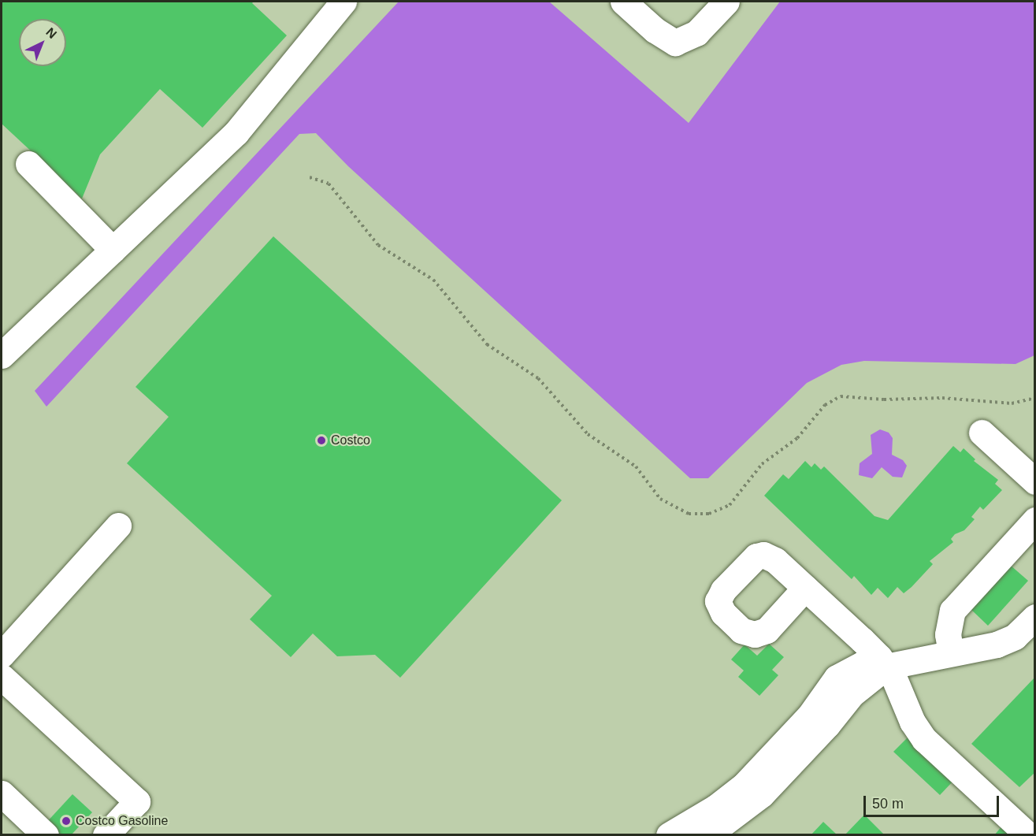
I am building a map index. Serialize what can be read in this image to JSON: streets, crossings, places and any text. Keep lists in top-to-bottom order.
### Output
{
  "places": ["Costco", "Costco Gasoline"],
  "scale_bar": "50 m",
  "north": "top right"
}
